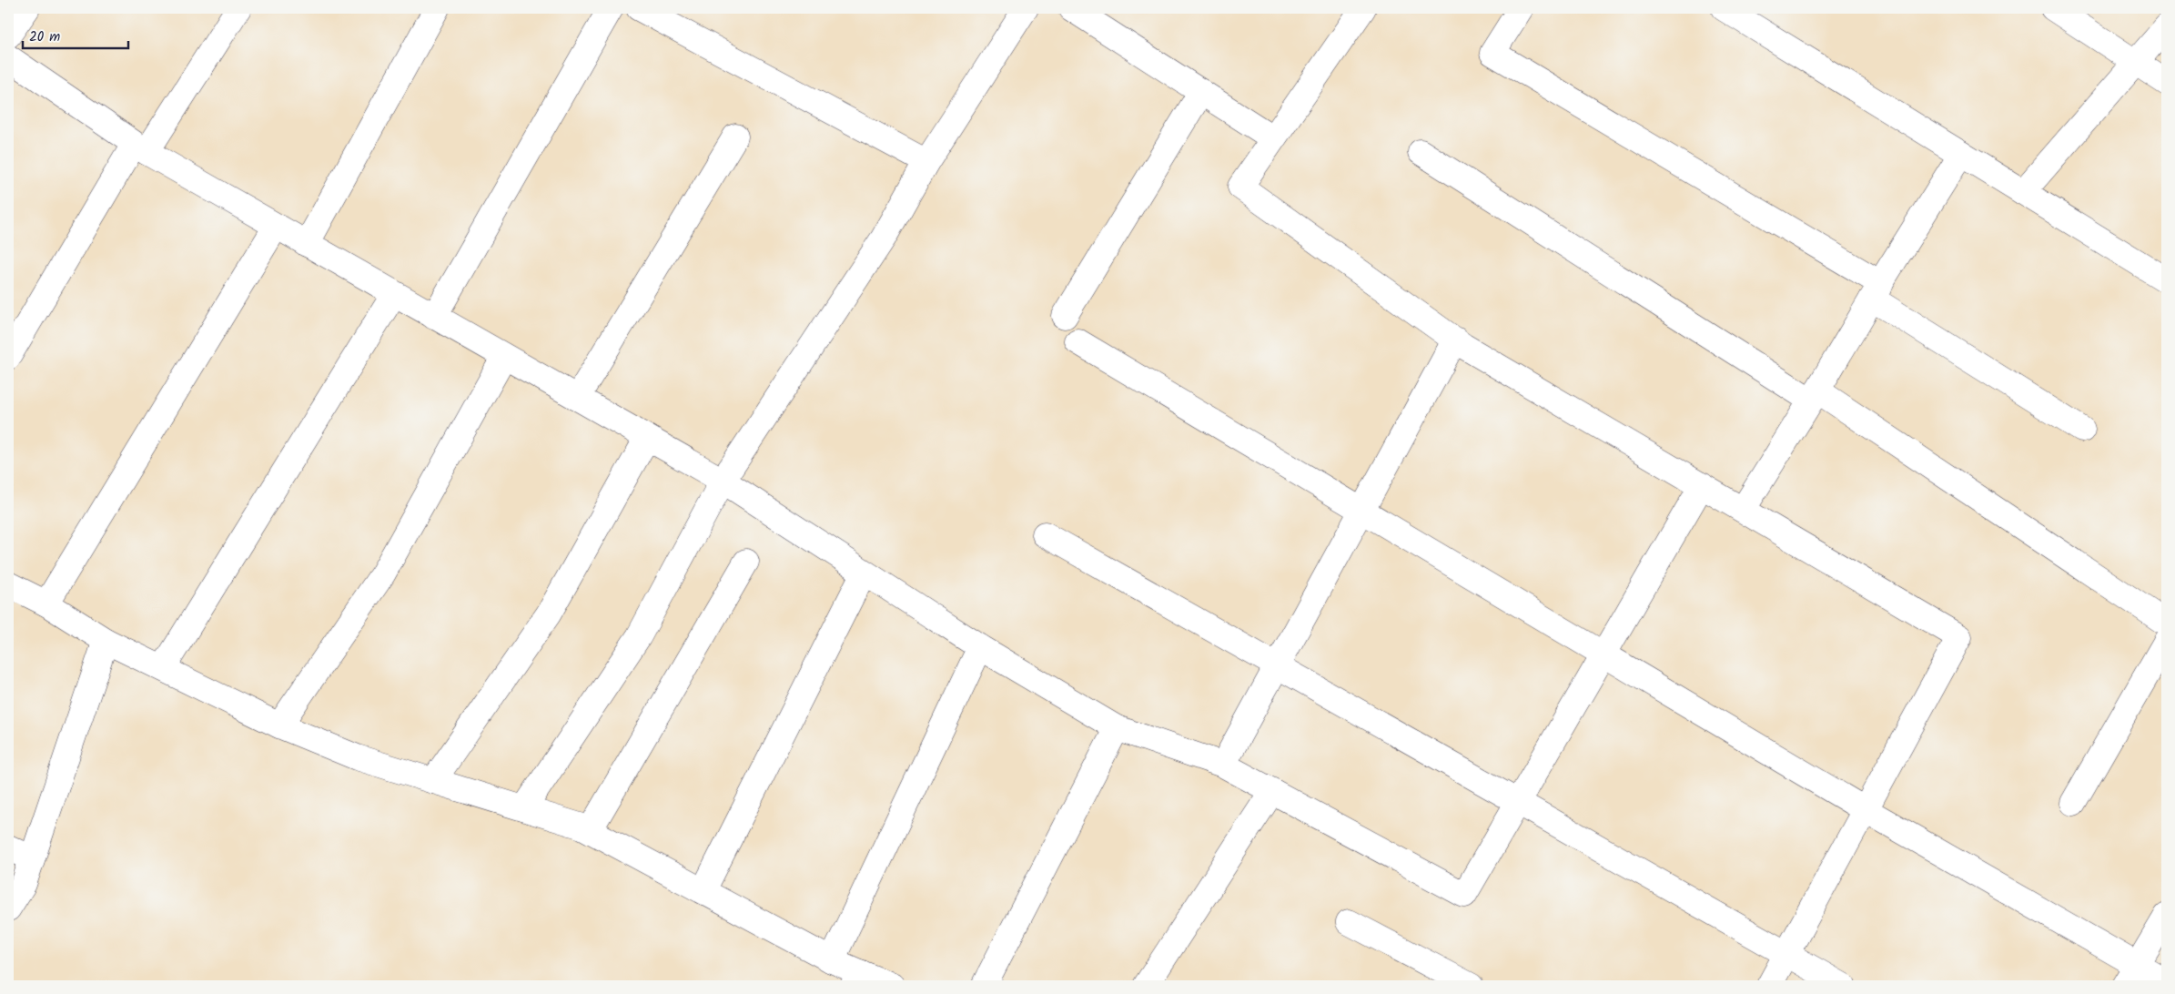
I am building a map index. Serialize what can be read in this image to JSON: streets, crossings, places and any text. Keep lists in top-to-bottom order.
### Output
{
  "scale_bar": "20 m"
}
